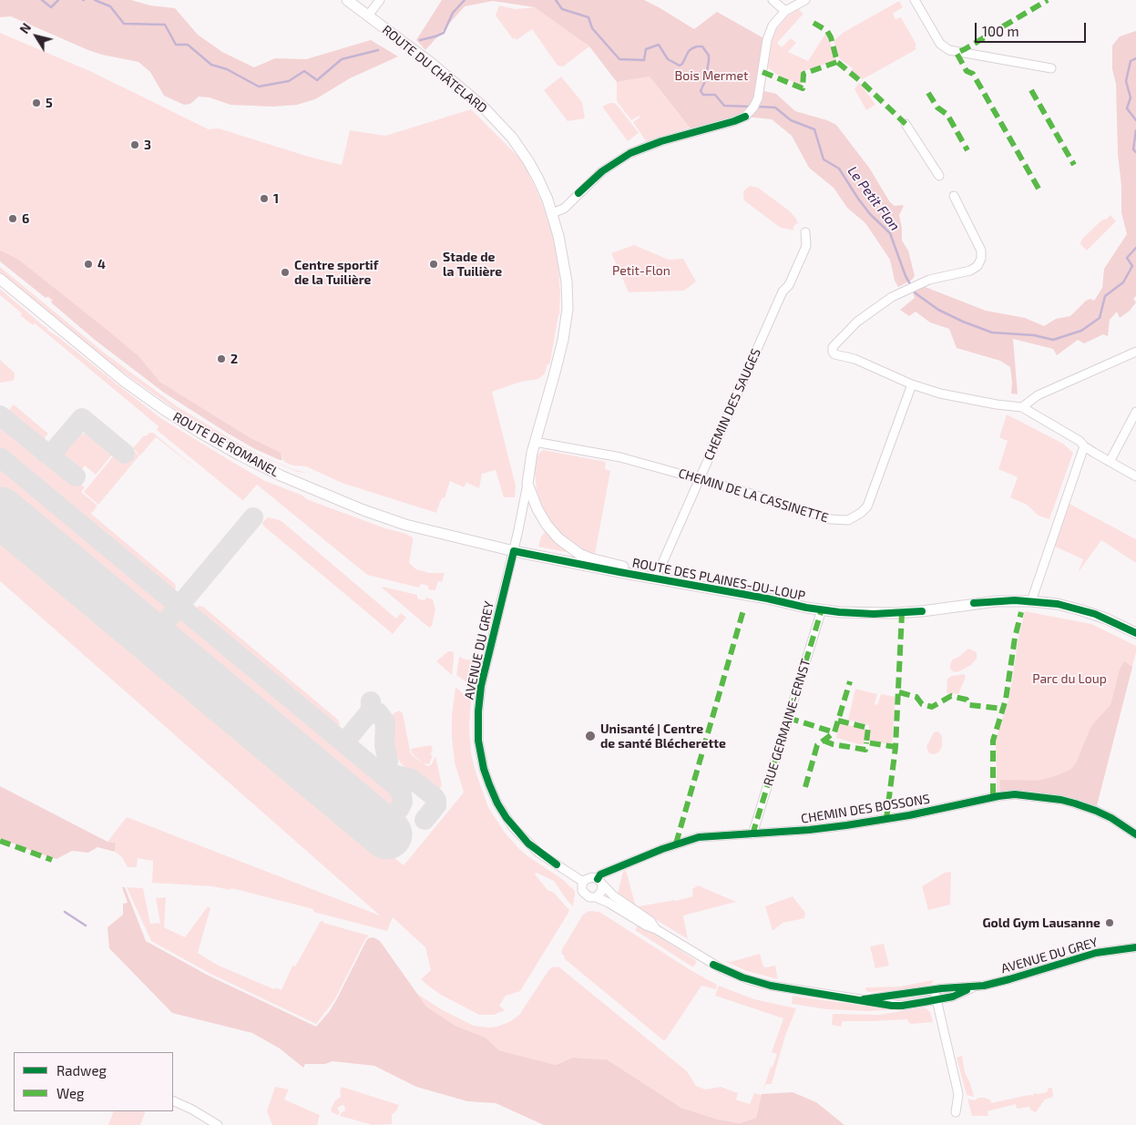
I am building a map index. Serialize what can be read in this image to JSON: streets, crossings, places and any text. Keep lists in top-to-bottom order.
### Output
{
  "streets": {
    "main road": ["ROUTE DU CHÂTELARD", "ROUTE DE ROMANEL", "ROUTE DES PLAINES-DU-LOUP"],
    "street": [
      "CHEMIN DES SAUGES",
      "CHEMIN DE LA CASSINETTE",
      "AVENUE DU GREY",
      "RUE GERMAINE-ERNST",
      "CHEMIN DES BOSSONS"
    ]
  },
  "crossings": [
    ["ROUTE DU CHÂTELARD", "CHEMIN DE LA CASSINETTE"],
    ["ROUTE DU CHÂTELARD", "ROUTE DES PLAINES-DU-LOUP"],
    ["ROUTE DU CHÂTELARD", "AVENUE DU GREY"],
    ["CHEMIN DES SAUGES", "CHEMIN DE LA CASSINETTE"],
    ["CHEMIN DES SAUGES", "ROUTE DES PLAINES-DU-LOUP"],
    ["ROUTE DE ROMANEL", "ROUTE DES PLAINES-DU-LOUP"],
    ["ROUTE DE ROMANEL", "AVENUE DU GREY"],
    ["ROUTE DES PLAINES-DU-LOUP", "AVENUE DU GREY"],
    ["ROUTE DES PLAINES-DU-LOUP", "RUE GERMAINE-ERNST"],
    ["AVENUE DU GREY", "CHEMIN DES BOSSONS"],
    ["RUE GERMAINE-ERNST", "CHEMIN DES BOSSONS"]
  ],
  "water": ["Le Petit Flon"],
  "parks": ["Bois Mermet", "Petit-Flon", "Parc du Loup"],
  "places": [
    "5",
    "3",
    "1",
    "6",
    "4",
    "Stade de la Tuilière",
    "Centre sportif de la Tuilière",
    "2",
    "Unisanté | Centre de santé Blécherette",
    "Gold Gym Lausanne"
  ],
  "legend": ["Radweg", "Weg"],
  "scale_bar": "100 m",
  "north": "top left"
}
